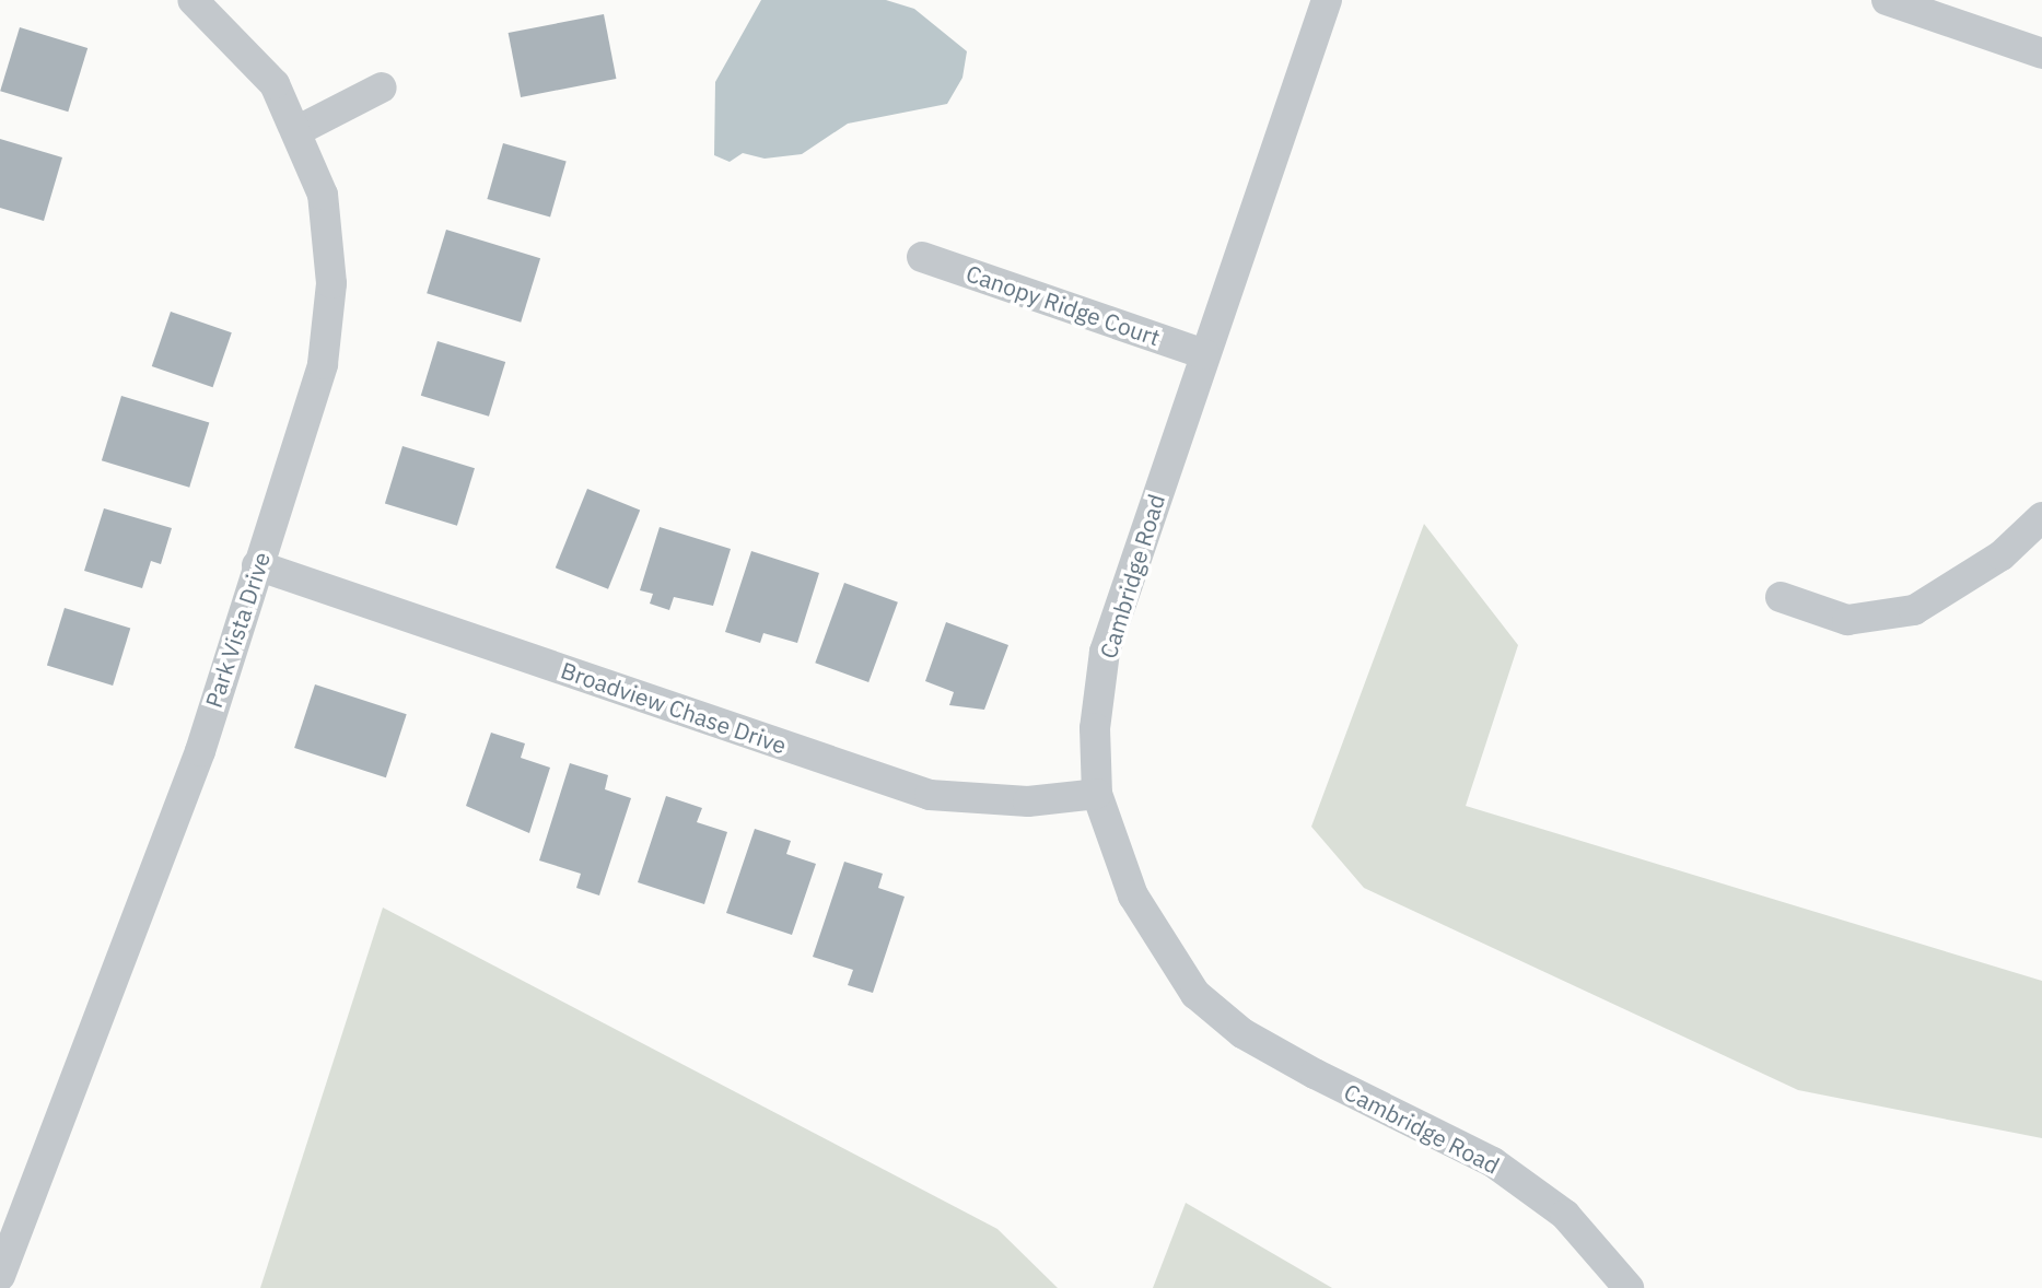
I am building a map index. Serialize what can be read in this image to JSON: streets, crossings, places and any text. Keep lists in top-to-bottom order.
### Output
{
  "streets": {
    "street": [
      "Canopy Ridge Court",
      "Cambridge Road",
      "Park Vista Drive",
      "Broadview Chase Drive"
    ]
  },
  "crossings": [
    ["Canopy Ridge Court", "Cambridge Road"],
    ["Cambridge Road", "Broadview Chase Drive"],
    ["Park Vista Drive", "Broadview Chase Drive"]
  ]
}
